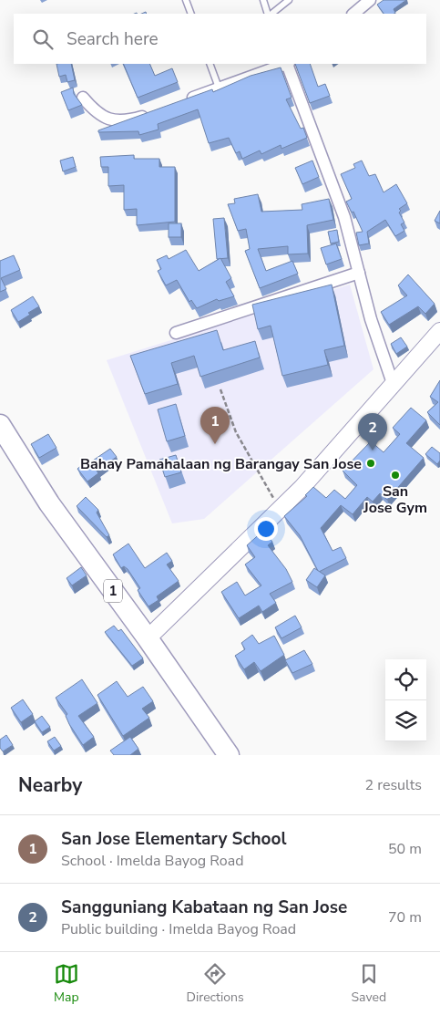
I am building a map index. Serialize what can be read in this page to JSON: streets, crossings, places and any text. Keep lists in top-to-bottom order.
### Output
{
  "streets": {
    "highway": ["1"]
  },
  "places": ["Bahay Pamahalaan ng Barangay San Jose", "San Jose Gym"],
  "page": {
    "search": "Search here",
    "pins": ["1", "2"],
    "heading": ["Nearby", "2 results"],
    "list": [
      {
        "mark": "1",
        "name": "San Jose Elementary School",
        "note": "School · Imelda Bayog Road",
        "value": "50 m"
      },
      {
        "mark": "2",
        "name": "Sangguniang Kabataan ng San Jose",
        "note": "Public building · Imelda Bayog Road",
        "value": "70 m"
      }
    ],
    "nav": ["Map", "Directions", "Saved"]
  }
}
